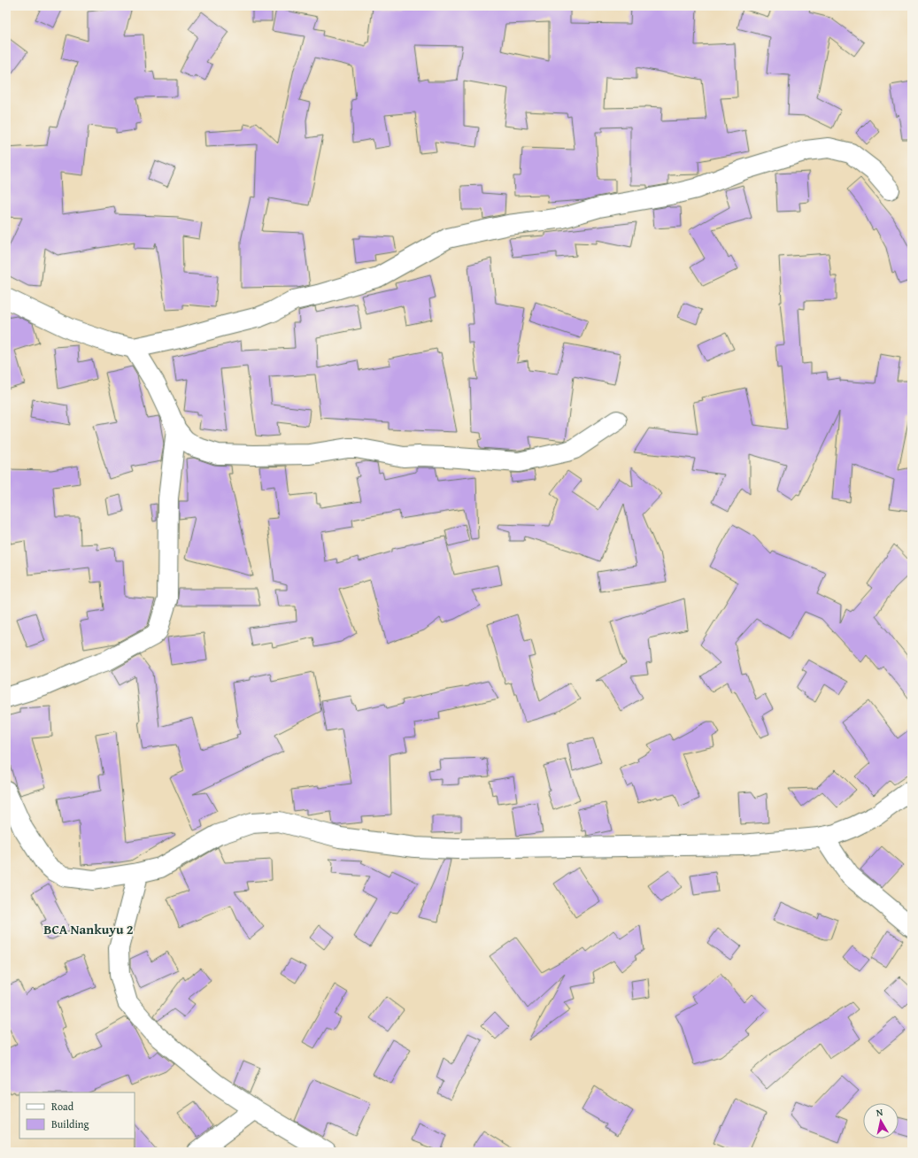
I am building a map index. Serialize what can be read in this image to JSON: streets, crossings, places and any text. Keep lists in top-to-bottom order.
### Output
{
  "districts": ["BCA Nankuyu 2"],
  "legend": ["Road", "Building"],
  "north": "top"
}
